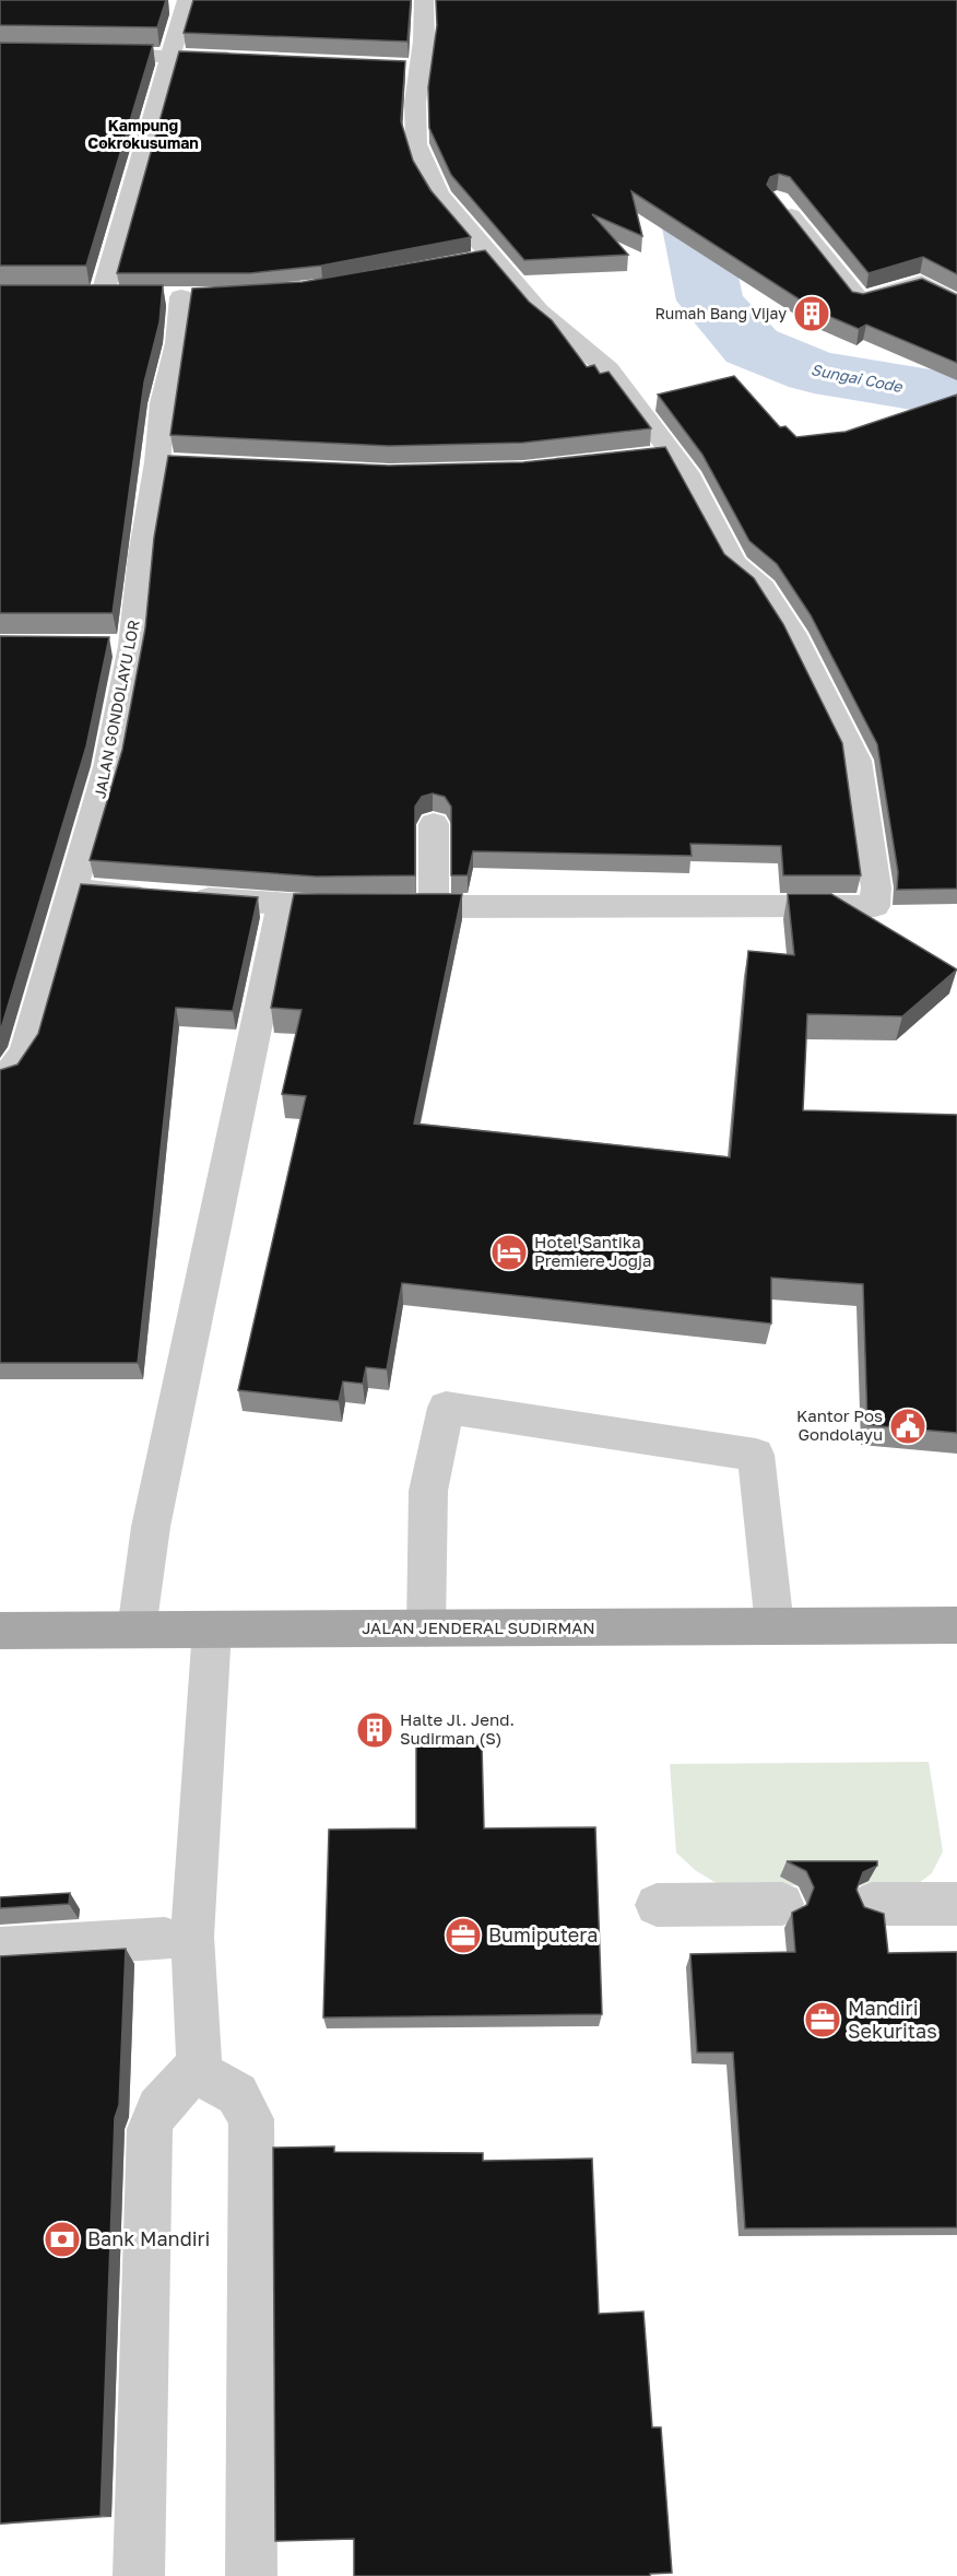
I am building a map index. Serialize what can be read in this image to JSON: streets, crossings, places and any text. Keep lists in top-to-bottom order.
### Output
{
  "streets": {
    "main road": ["JALAN JENDERAL SUDIRMAN"],
    "street": ["JALAN GONDOLAYU LOR"]
  },
  "districts": ["Kampung Cokrokusuman"],
  "water": ["Sungai Code"],
  "places": {
    "building": ["Rumah Bang Vijay", "Halte Jl. Jend. Sudirman (S)"],
    "hotel": ["Hotel Santika Premiere Jogja"],
    "public building": ["Kantor Pos Gondolayu"],
    "office": ["Bumiputera", "Mandiri Sekuritas"],
    "bank": ["Bank Mandiri"]
  }
}
